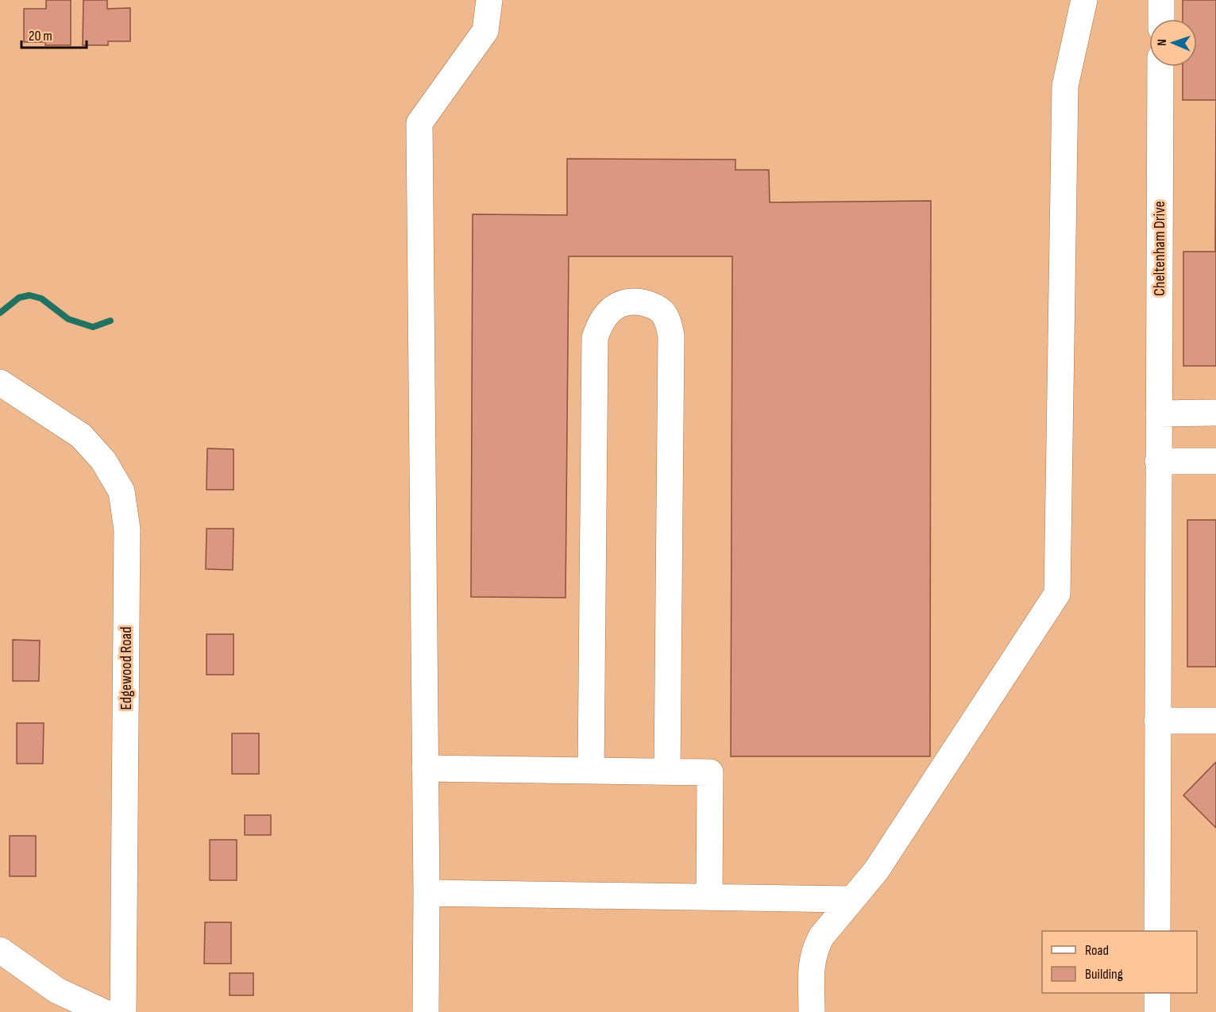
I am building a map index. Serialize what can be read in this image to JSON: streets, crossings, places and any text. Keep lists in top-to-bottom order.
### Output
{
  "streets": {
    "street": ["Cheltenham Drive", "Edgewood Road"]
  },
  "legend": ["Road", "Building"],
  "scale_bar": "20 m",
  "north": "left"
}
